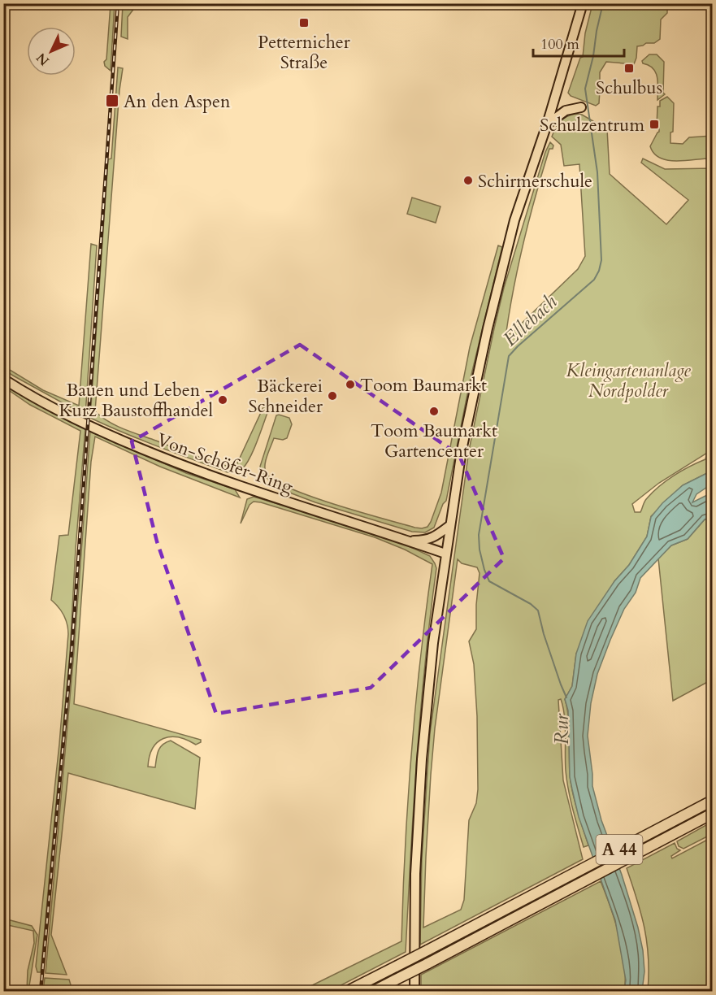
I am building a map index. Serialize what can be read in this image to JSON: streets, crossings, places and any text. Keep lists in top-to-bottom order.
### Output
{
  "streets": {
    "highway": ["A 44"],
    "main road": ["Von-Schöfer-Ring"]
  },
  "water": ["Ellebach", "Rur"],
  "parks": ["Kleingartenanlage Nordpolder"],
  "places": {
    "transit": [
      "Petternicher Straße",
      "Schulbus",
      "An den Aspen",
      "Schulzentrum"
    ],
    "other": [
      "Schirmerschule",
      "Toom Baumarkt",
      "Bäckerei Schneider",
      "Bauen und Leben - Kurz Baustoffhandel",
      "Toom Baumarkt Gartencenter"
    ]
  },
  "scale_bar": "100 m",
  "north": "bottom left"
}
